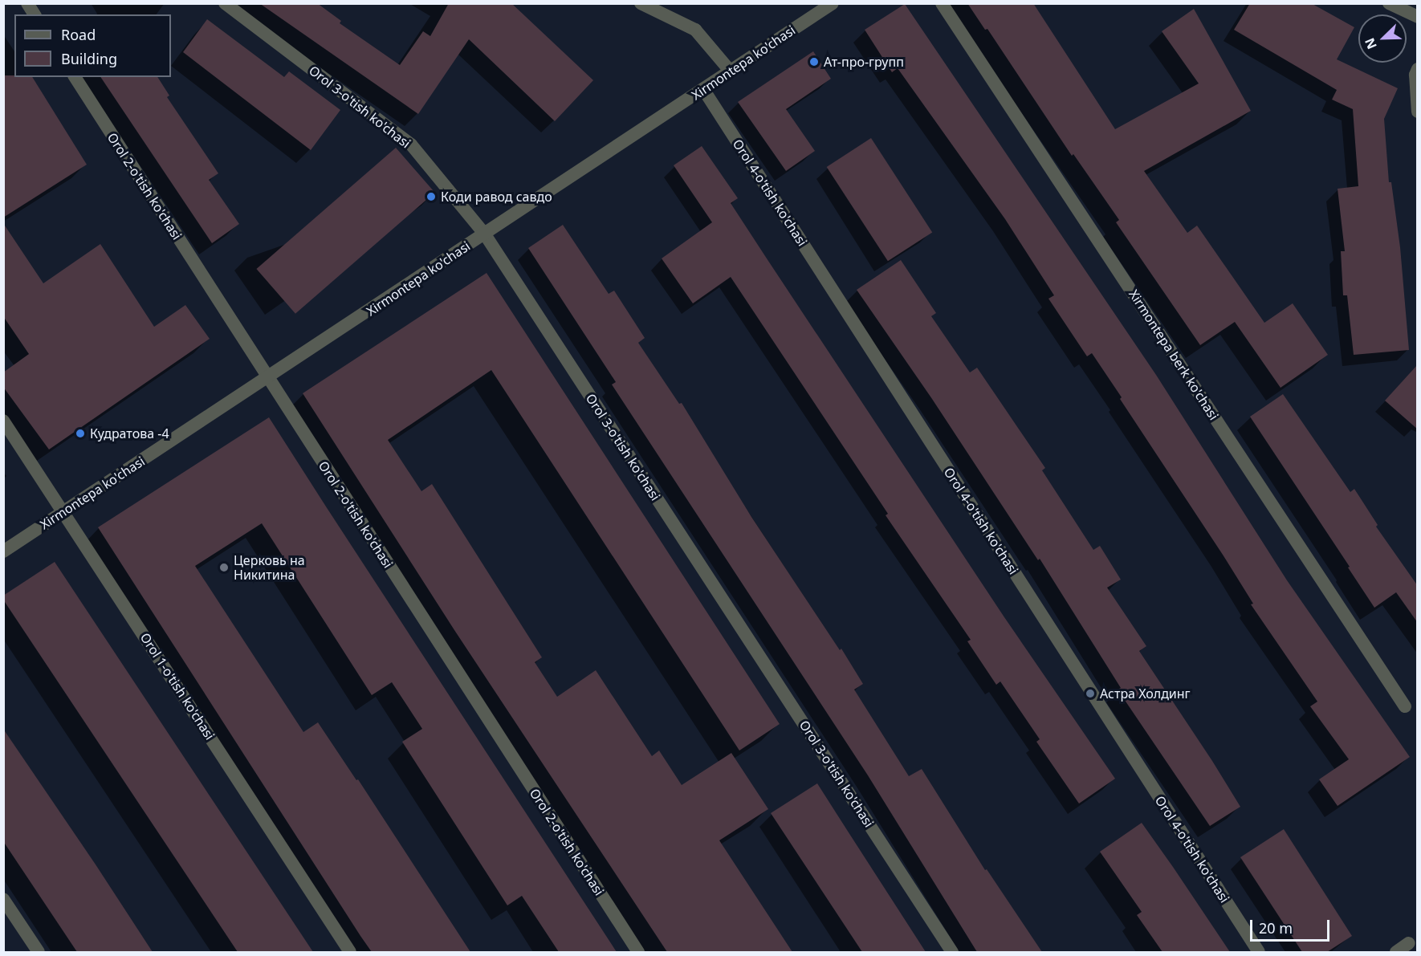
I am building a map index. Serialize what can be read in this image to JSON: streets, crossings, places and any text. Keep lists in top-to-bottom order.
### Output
{
  "streets": {
    "street": [
      "Xirmontepa ko'chasi",
      "Orol 3-o'tish ko'chasi",
      "Orol 2-o'tish ko'chasi",
      "Orol 4-o'tish ko'chasi",
      "Xirmontepa berk ko'chasi",
      "Orol 1-o'tish ko'chasi"
    ]
  },
  "crossings": [
    ["Xirmontepa ko'chasi", "Orol 3-o'tish ko'chasi"],
    ["Xirmontepa ko'chasi", "Orol 2-o'tish ko'chasi"],
    ["Xirmontepa ko'chasi", "Orol 4-o'tish ko'chasi"],
    ["Xirmontepa ko'chasi", "Orol 1-o'tish ko'chasi"]
  ],
  "places": [
    "Ат-про-групп",
    "Коди равод савдо",
    "Кудратова -4",
    "Церковь на Никитина",
    "Астра Холдинг"
  ],
  "legend": ["Road", "Building"],
  "scale_bar": "20 m",
  "north": "bottom left"
}
